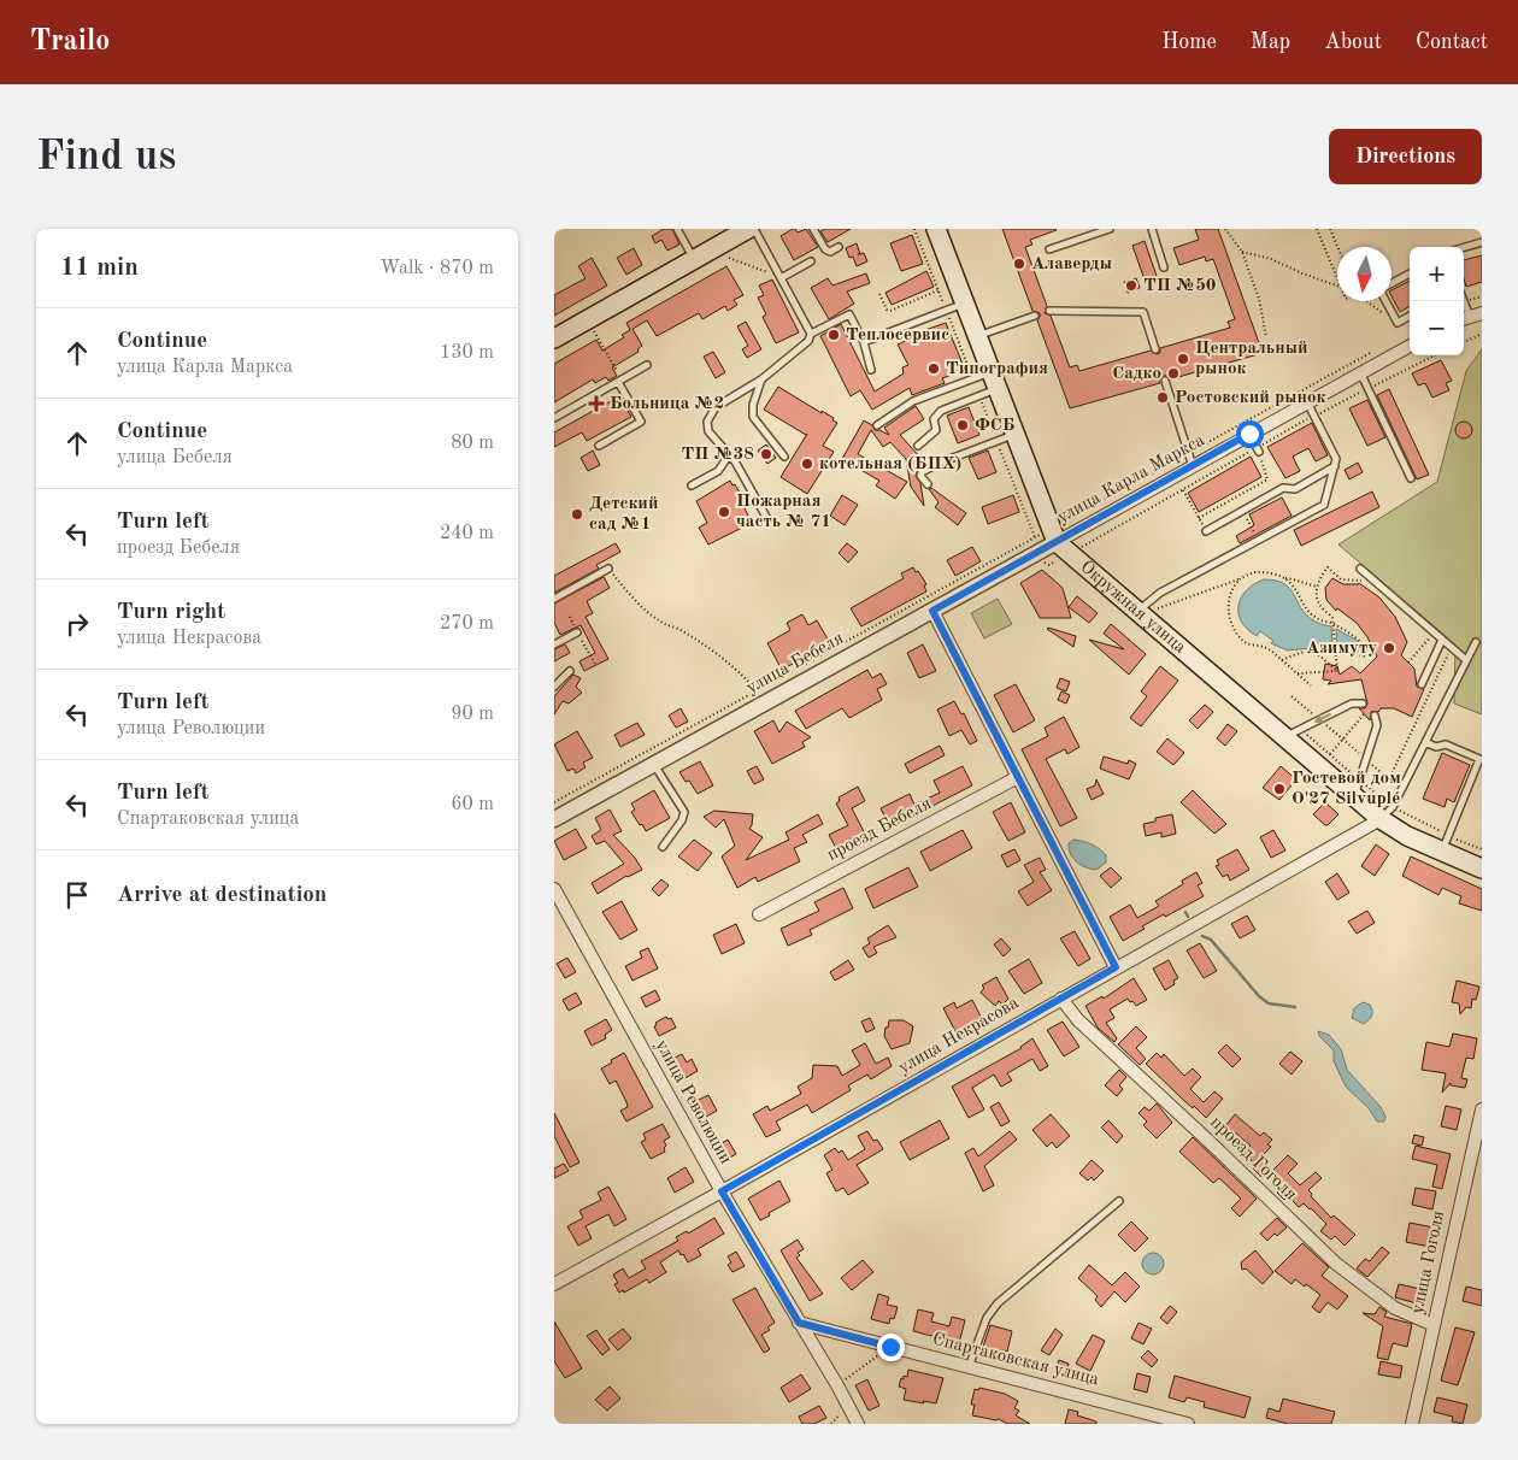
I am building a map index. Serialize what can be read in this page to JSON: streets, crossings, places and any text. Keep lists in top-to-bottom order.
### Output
{
  "streets": {
    "main road": ["Окружная улица"],
    "street": [
      "улица Карла Маркса",
      "улица Бебеля",
      "проезд Бебеля",
      "улица Некрасова",
      "улица Революции",
      "проезд Гоголя",
      "улица Гоголя",
      "Спартаковская улица"
    ]
  },
  "crossings": [
    ["улица Карла Маркса", "Окружная улица"],
    ["улица Карла Маркса", "улица Бебеля"],
    ["Окружная улица", "улица Бебеля"],
    ["Окружная улица", "улица Некрасова"],
    ["улица Некрасова", "улица Революции"],
    ["улица Некрасова", "проезд Гоголя"],
    ["улица Революции", "Спартаковская улица"],
    ["проезд Гоголя", "улица Гоголя"]
  ],
  "places": {
    "other": [
      "Алаверды",
      "ТП №50",
      "Теплосервис",
      "Центральный рынок",
      "Типография",
      "Садко",
      "Ростовский рынок",
      "ФСБ",
      "ТП №38",
      "котельная (БПХ)",
      "Пожарная часть № 71",
      "Детский сад №1",
      "Азимуту",
      "Гостевой дом O'27 Silvuplé"
    ],
    "health": ["Больница №2"]
  },
  "north": "bottom",
  "page": {
    "header": "Trailo",
    "nav": [
      "Home",
      "Map",
      "About",
      "Contact"
    ],
    "buttons": "Directions",
    "title": "Find us",
    "heading": ["11 min", "Walk · 870 m"],
    "map_buttons": ["+", "−"],
    "list": [
      ["Continue", "улица Карла Маркса", "130 m"],
      ["Continue", "улица Бебеля", "80 m"],
      ["Turn left", "проезд Бебеля", "240 m"],
      ["Turn right", "улица Некрасова", "270 m"],
      ["Turn left", "улица Революции", "90 m"],
      ["Turn left", "Спартаковская улица", "60 m"],
      "Arrive at destination"
    ]
  }
}
